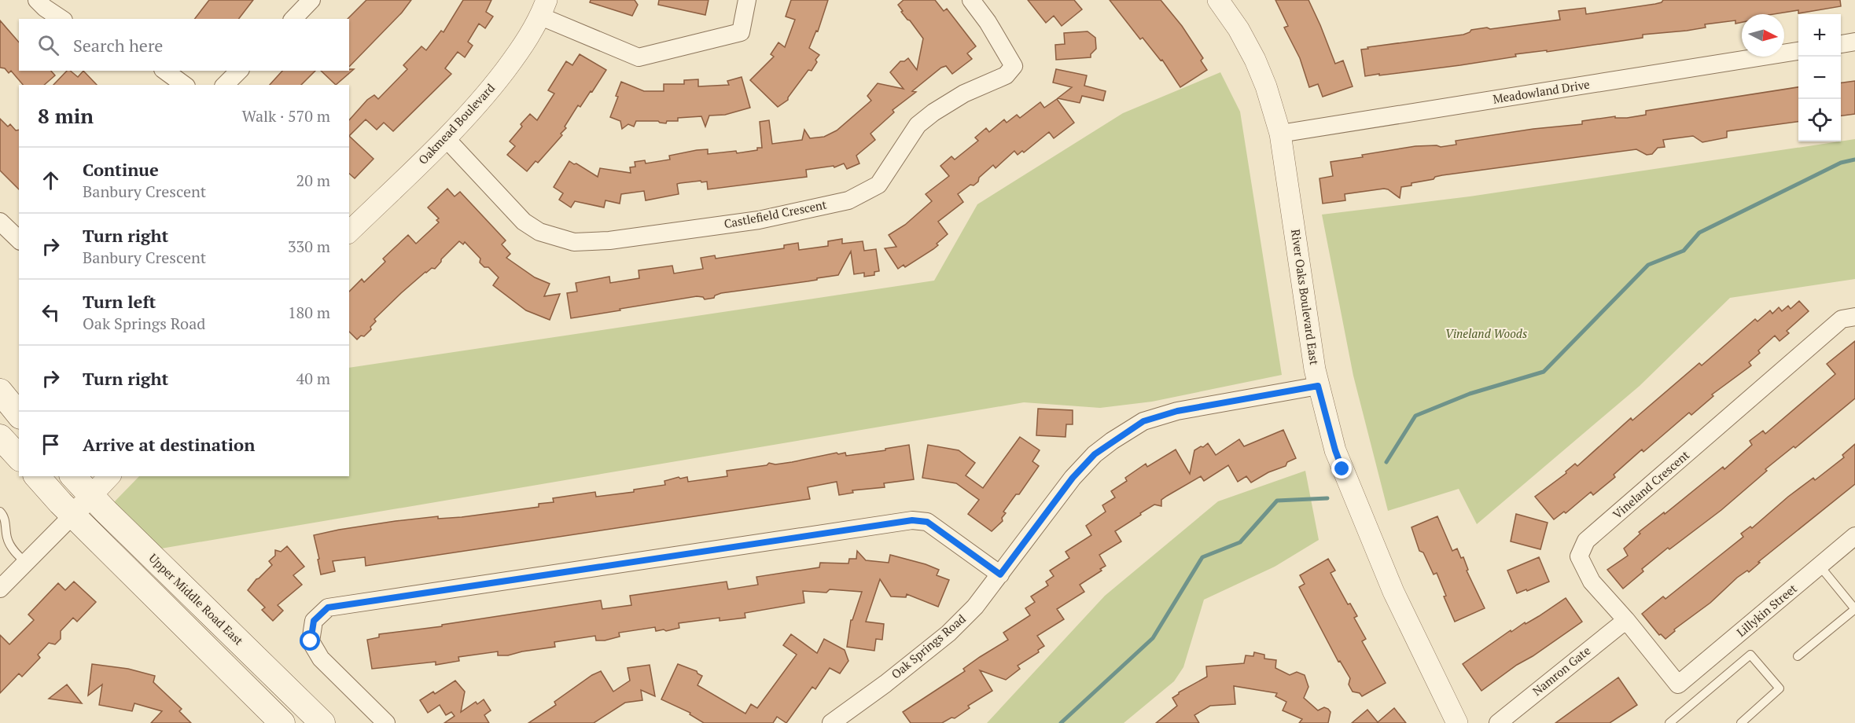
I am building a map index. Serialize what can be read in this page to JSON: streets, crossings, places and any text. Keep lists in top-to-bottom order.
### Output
{
  "streets": {
    "main road": ["Upper Middle Road East"],
    "street": [
      "Meadowland Drive",
      "Oakmead Boulevard",
      "Castlefield Crescent",
      "River Oaks Boulevard East",
      "Vineland Crescent",
      "Lillykin Street",
      "Oak Springs Road",
      "Namron Gate"
    ]
  },
  "crossings": [
    ["Meadowland Drive", "River Oaks Boulevard East"],
    ["Oakmead Boulevard", "Castlefield Crescent"],
    ["River Oaks Boulevard East", "Oak Springs Road"],
    ["Vineland Crescent", "Lillykin Street"],
    ["Vineland Crescent", "Namron Gate"]
  ],
  "parks": ["Vineland Woods"],
  "north": "right",
  "page": {
    "map_buttons": ["+", "−"],
    "search": "Search here",
    "heading": ["8 min", "Walk · 570 m"],
    "list": [
      ["Continue", "Banbury Crescent", "20 m"],
      ["Turn right", "Banbury Crescent", "330 m"],
      ["Turn left", "Oak Springs Road", "180 m"],
      ["Turn right", "40 m"],
      "Arrive at destination"
    ]
  }
}
